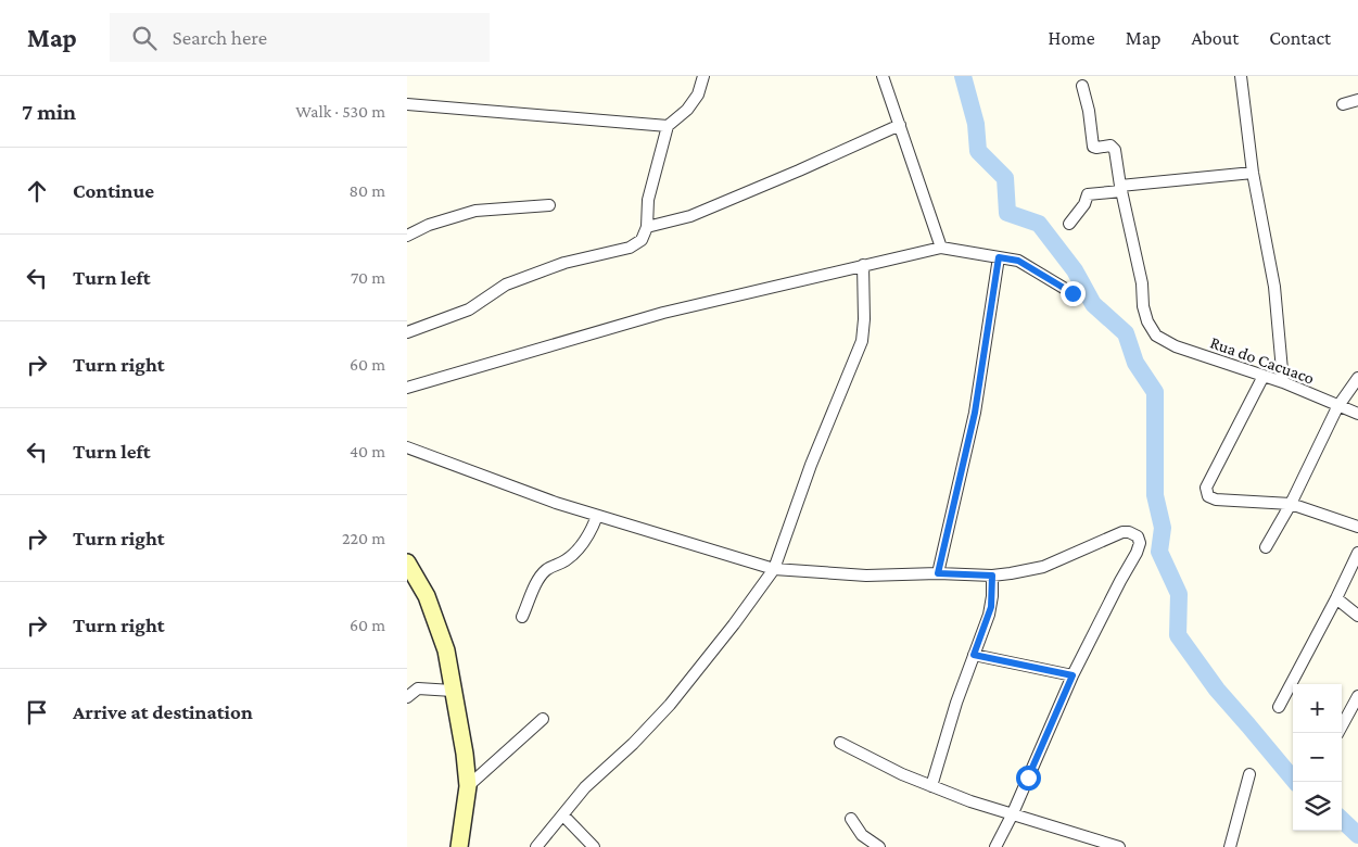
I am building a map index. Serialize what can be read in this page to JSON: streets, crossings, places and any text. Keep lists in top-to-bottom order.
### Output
{
  "streets": {
    "street": ["Rua do Cacuaco"]
  },
  "page": {
    "header": "Map",
    "search": "Search here",
    "nav": [
      "Home",
      "Map",
      "About",
      "Contact"
    ],
    "heading": ["7 min", "Walk · 530 m"],
    "list": [
      ["Continue", "80 m"],
      ["Turn left", "70 m"],
      ["Turn right", "60 m"],
      ["Turn left", "40 m"],
      ["Turn right", "220 m"],
      ["Turn right", "60 m"],
      "Arrive at destination"
    ],
    "map_buttons": ["+", "−"]
  }
}
